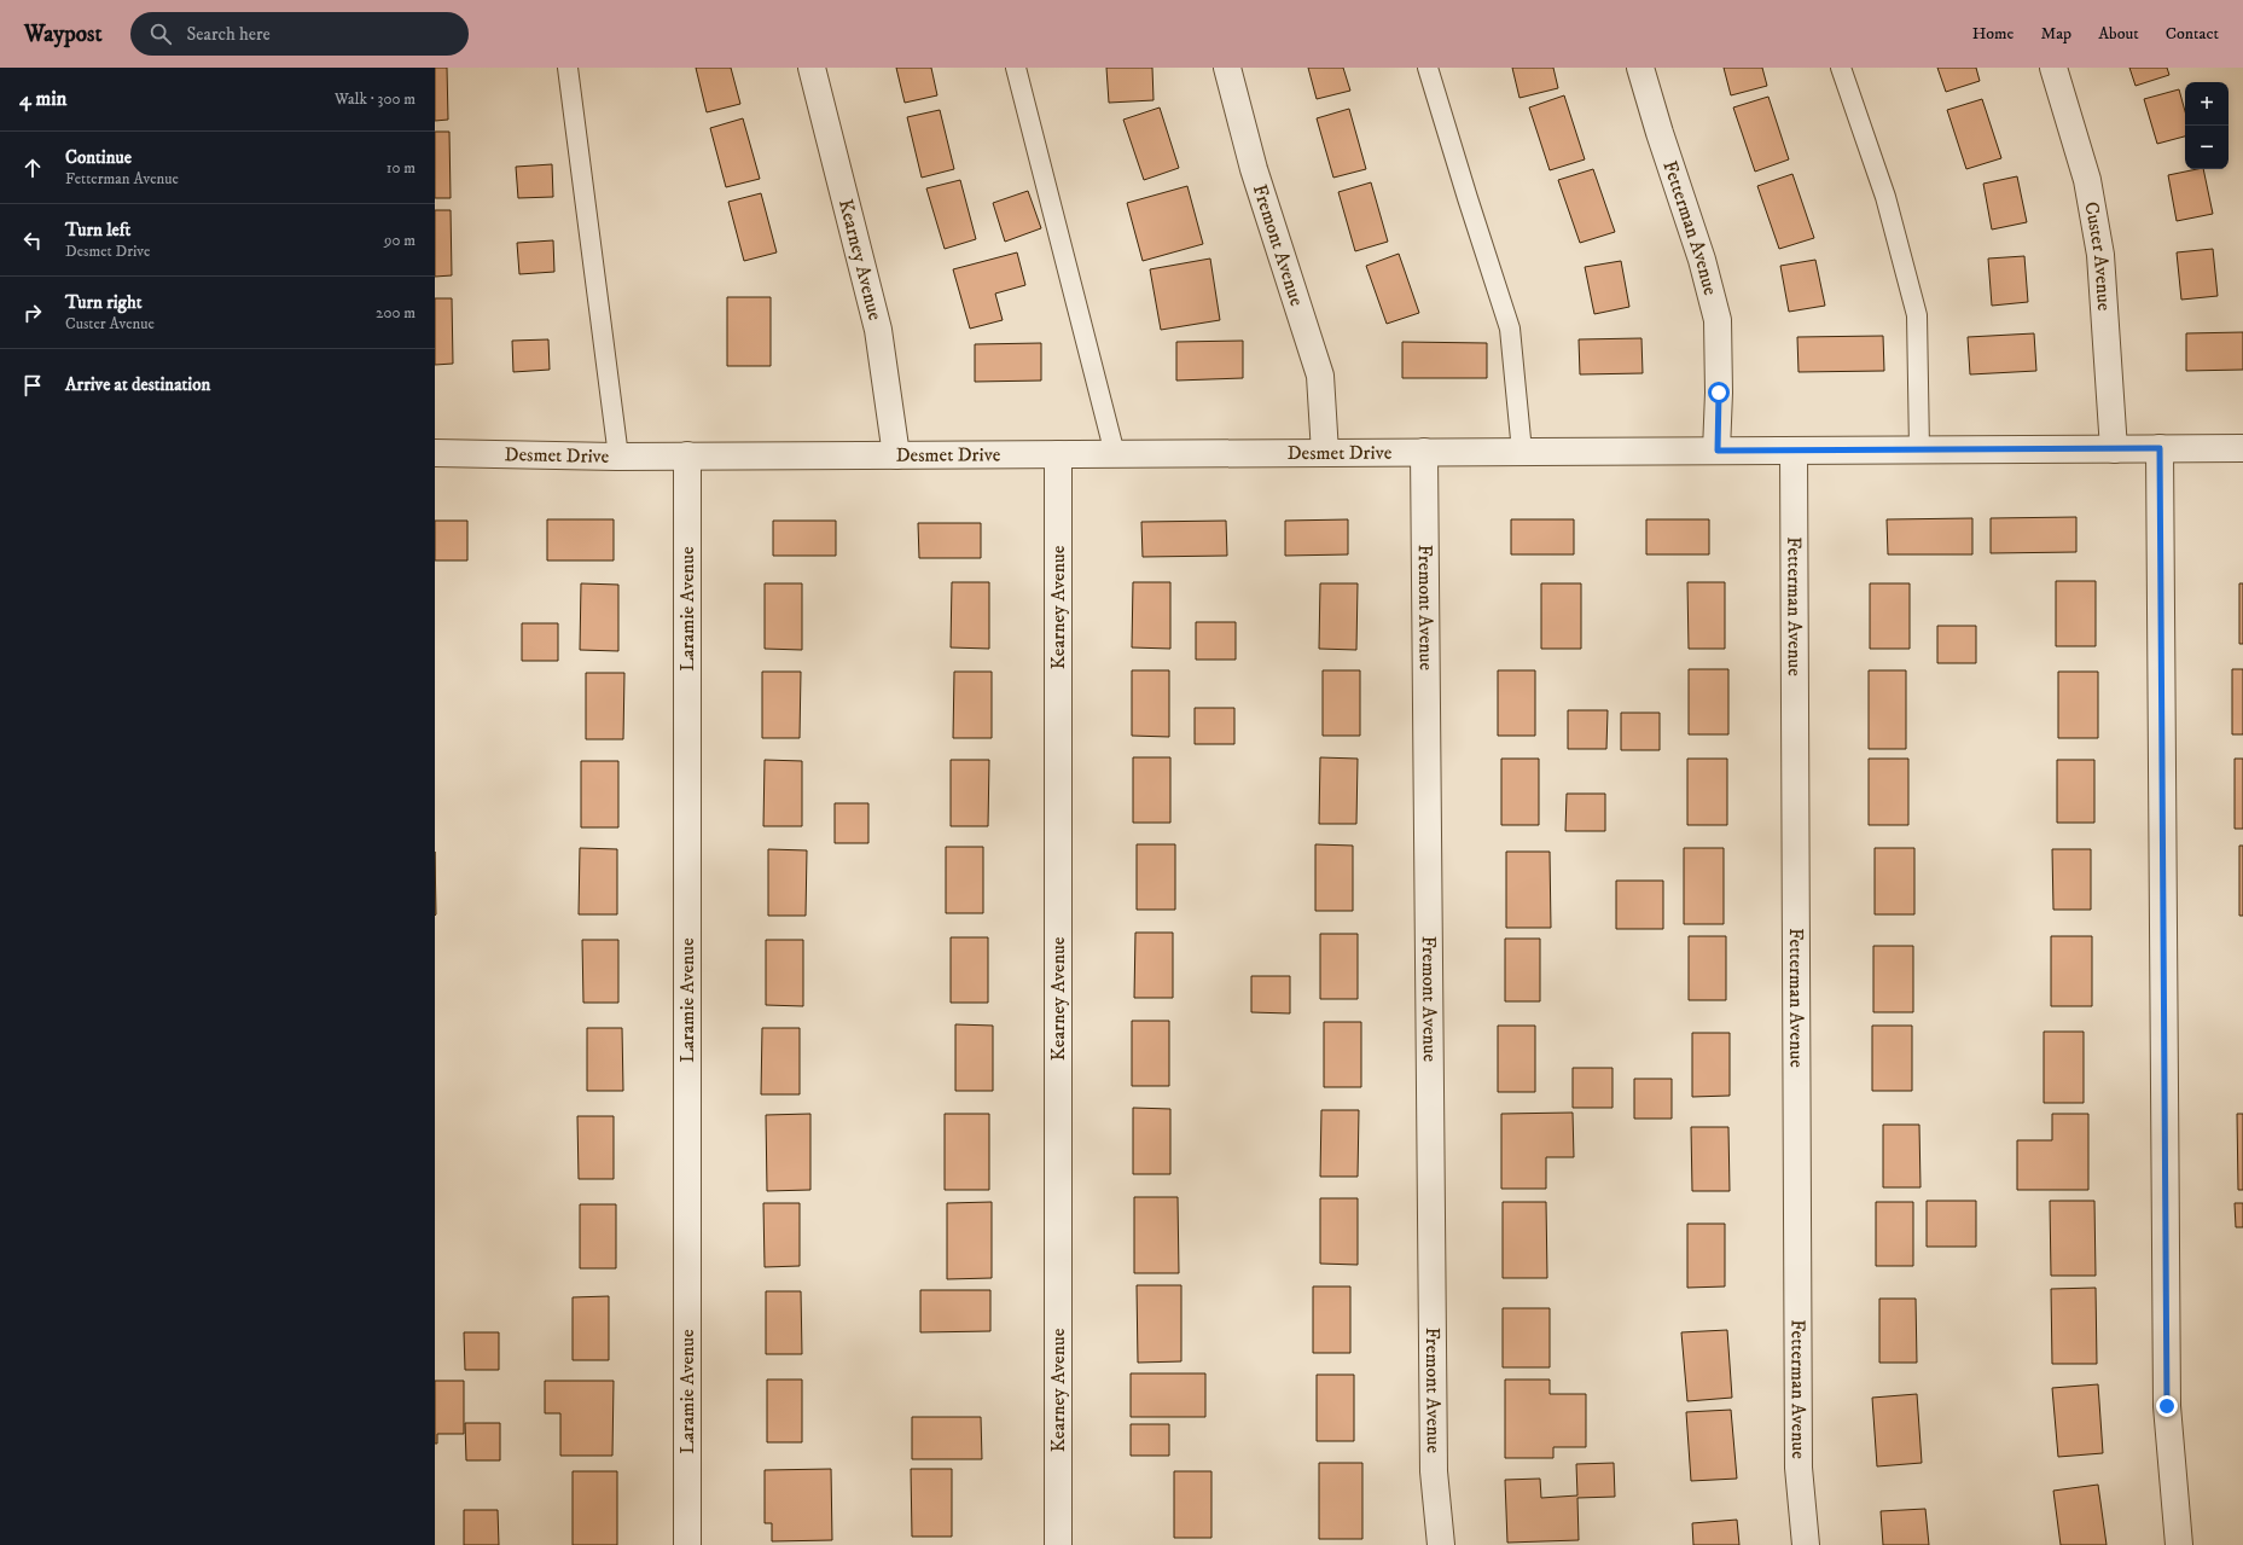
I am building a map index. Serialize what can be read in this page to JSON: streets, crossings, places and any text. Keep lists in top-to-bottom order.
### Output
{
  "streets": {
    "street": [
      "Fetterman Avenue",
      "Fremont Avenue",
      "Custer Avenue",
      "Kearney Avenue",
      "Desmet Drive",
      "Laramie Avenue"
    ]
  },
  "crossings": [
    ["Fetterman Avenue", "Desmet Drive"],
    ["Fremont Avenue", "Desmet Drive"],
    ["Custer Avenue", "Desmet Drive"],
    ["Kearney Avenue", "Desmet Drive"],
    ["Desmet Drive", "Laramie Avenue"]
  ],
  "page": {
    "header": "Waypost",
    "search": "Search here",
    "nav": [
      "Home",
      "Map",
      "About",
      "Contact"
    ],
    "heading": ["4 min", "Walk · 300 m"],
    "map_buttons": ["+", "−"],
    "list": [
      ["Continue", "Fetterman Avenue", "10 m"],
      ["Turn left", "Desmet Drive", "90 m"],
      ["Turn right", "Custer Avenue", "200 m"],
      "Arrive at destination"
    ]
  }
}
